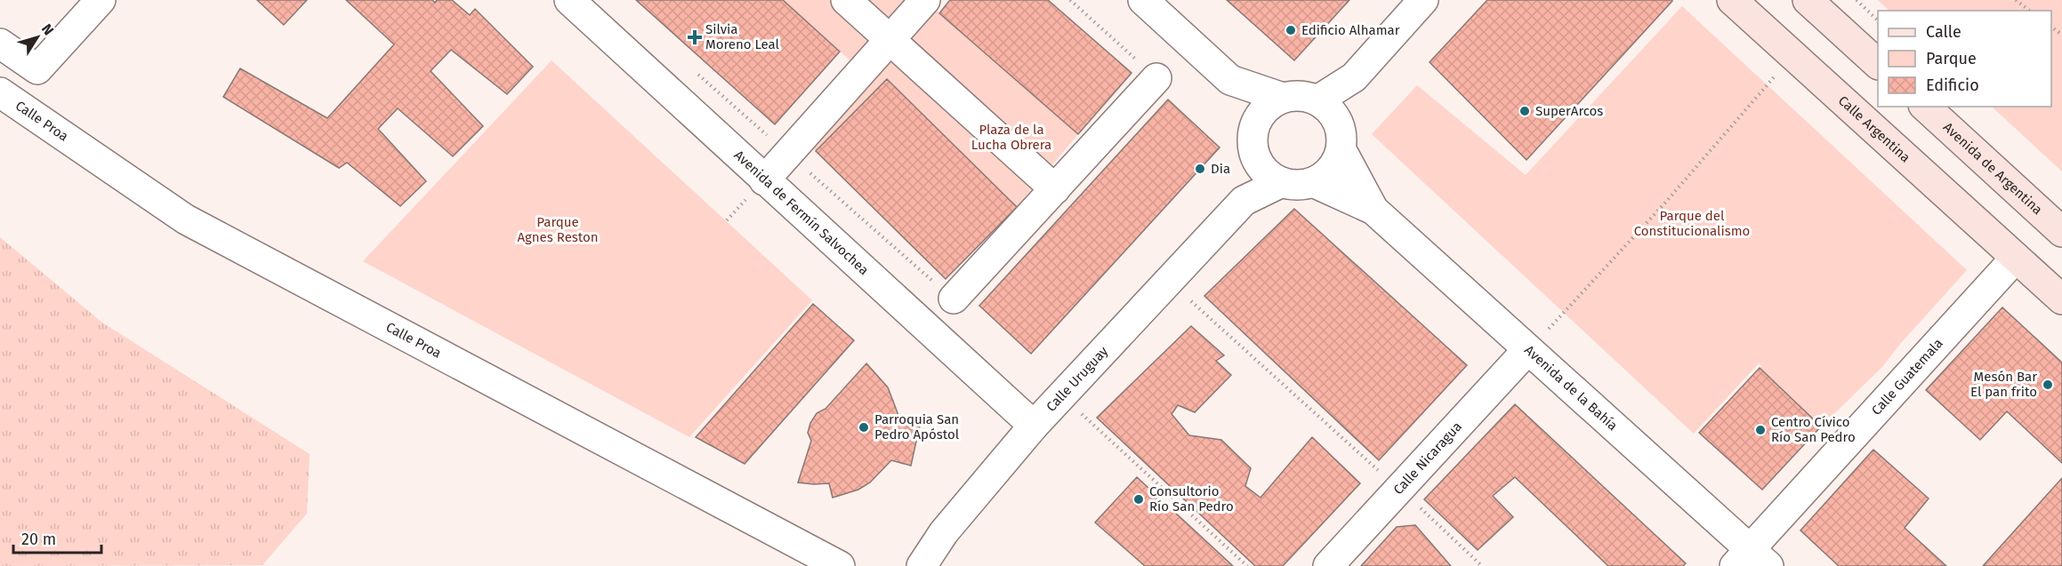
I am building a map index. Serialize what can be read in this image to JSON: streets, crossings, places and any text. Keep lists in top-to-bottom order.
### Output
{
  "streets": {
    "street": [
      "Calle Proa",
      "Calle Argentina",
      "Avenida de Argentina",
      "Avenida de Fermín Salvochea",
      "Calle Guatemala",
      "Calle Uruguay",
      "Avenida de la Bahía",
      "Calle Nicaragua"
    ]
  },
  "crossings": [
    ["Calle Argentina", "Calle Guatemala"],
    ["Avenida de Fermín Salvochea", "Calle Uruguay"],
    ["Calle Guatemala", "Avenida de la Bahía"],
    ["Calle Uruguay", "Avenida de la Bahía"],
    ["Avenida de la Bahía", "Calle Nicaragua"]
  ],
  "parks": ["Plaza de la Lucha Obrera", "Parque del Constitucionalismo", "Parque Agnes Reston"],
  "places": {
    "other": [
      "Edificio Alhamar",
      "SuperArcos",
      "Dia",
      "Mesón Bar El pan frito",
      "Parroquia San Pedro Apóstol",
      "Centro Cívico Río San Pedro",
      "Consultorio Río San Pedro"
    ],
    "health": ["Silvia Moreno Leal"]
  },
  "legend": ["Calle", "Parque", "Edificio"],
  "scale_bar": "20 m",
  "north": "top right"
}
